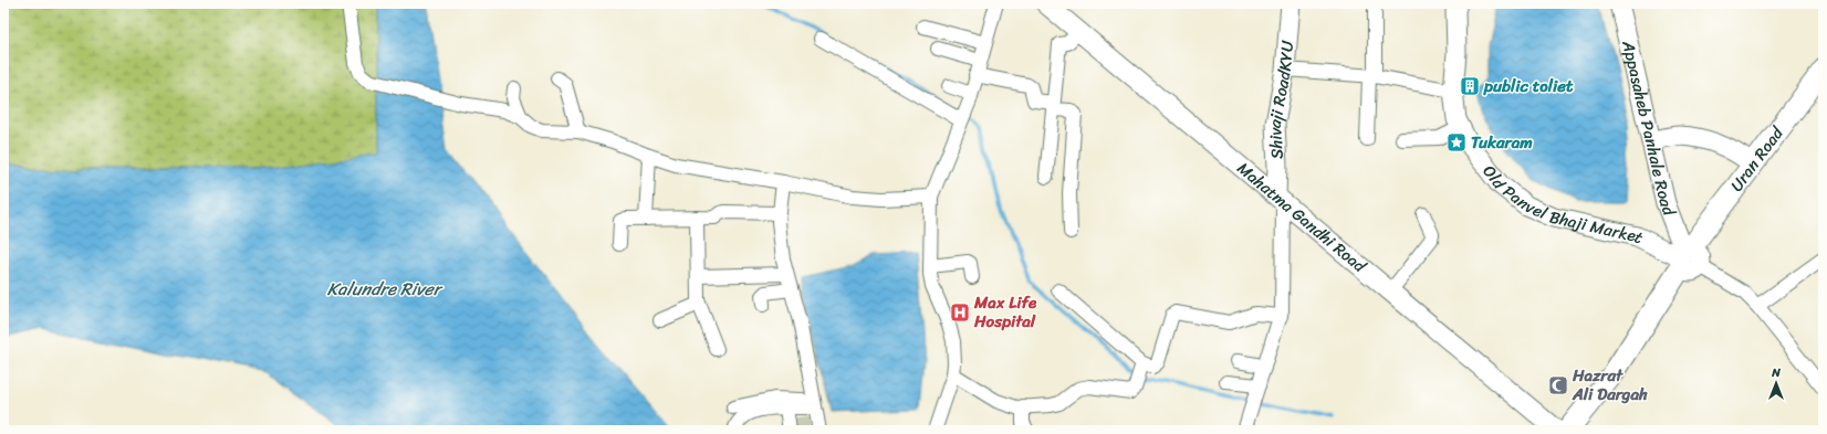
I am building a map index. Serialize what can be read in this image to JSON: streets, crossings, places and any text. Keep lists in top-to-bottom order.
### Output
{
  "streets": {
    "main road": ["Uran Road"],
    "street": [
      "Shivaji RoadKYU",
      "Appasaheb Panhale Road",
      "Old Panvel Bhaji Market",
      "Mahatma Gandhi Road"
    ]
  },
  "crossings": [
    ["Shivaji RoadKYU", "Mahatma Gandhi Road"],
    ["Appasaheb Panhale Road", "Uran Road"],
    ["Appasaheb Panhale Road", "Old Panvel Bhaji Market"],
    ["Uran Road", "Old Panvel Bhaji Market"]
  ],
  "water": ["Kalundre River"],
  "places": {
    "building": ["public toliet"],
    "place": ["Tukaram"],
    "hospital": ["Max Life Hospital"],
    "mosque": ["Hazrat Ali Dargah"]
  },
  "north": "top"
}
